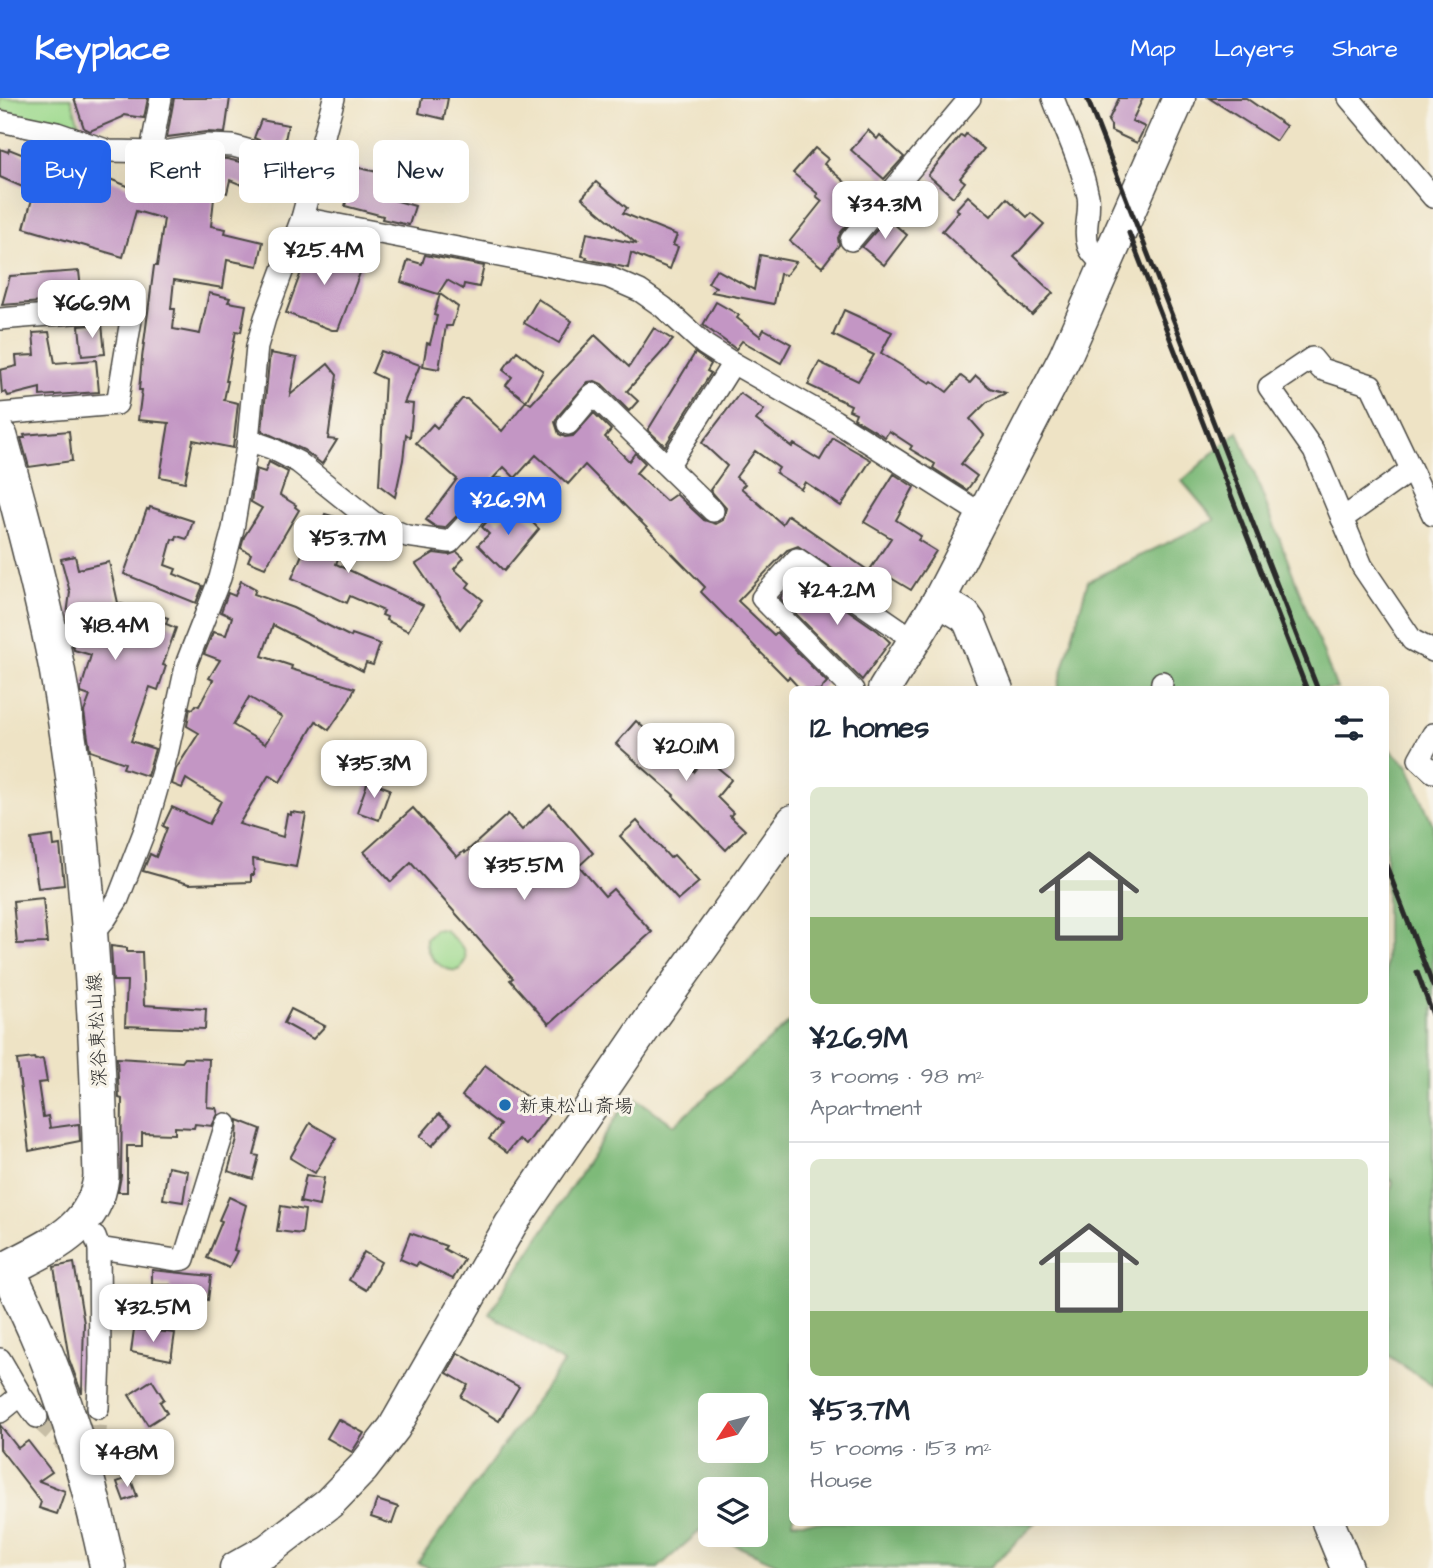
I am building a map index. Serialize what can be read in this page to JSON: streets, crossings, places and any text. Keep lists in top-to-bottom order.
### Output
{
  "streets": {
    "main road": ["深谷東松山線"]
  },
  "places": ["新東松山斎場"],
  "north": "bottom left",
  "page": {
    "header": "Keyplace",
    "nav": ["Map", "Layers", "Share"],
    "chip": [
      "Buy",
      "Rent",
      "Filters",
      "New"
    ],
    "price": [
      "¥34.3M",
      "¥25.4M",
      "¥66.9M",
      "¥26.9M",
      "¥53.7M",
      "¥24.2M",
      "¥18.4M",
      "¥20.1M",
      "¥35.3M",
      "¥35.5M",
      "¥32.5M",
      "¥48M"
    ],
    "heading": "12 homes",
    "list": [
      {
        "name": "¥26.9M",
        "note": "3 rooms · 98 m² · Apartment"
      },
      {
        "name": "¥53.7M",
        "note": "5 rooms · 153 m² · House"
      }
    ]
  }
}
